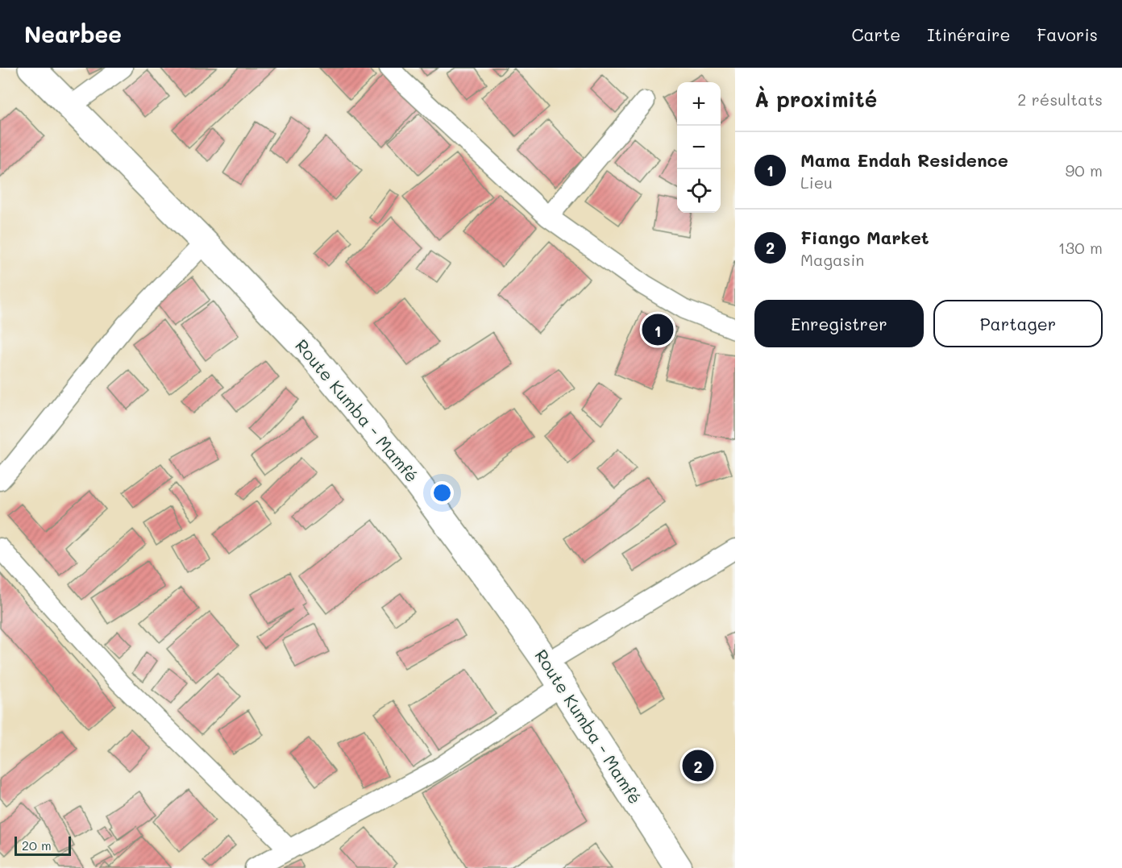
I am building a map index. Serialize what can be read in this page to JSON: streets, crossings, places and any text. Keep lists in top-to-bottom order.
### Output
{
  "streets": {
    "highway": ["Route Kumba - Mamfé"]
  },
  "scale_bar": "20 m",
  "page": {
    "header": "Nearbee",
    "nav": ["Carte", "Itinéraire", "Favoris"],
    "heading": ["À proximité", "2 résultats"],
    "map_buttons": ["+", "−"],
    "list": [
      {
        "mark": "1",
        "name": "Mama Endah Residence",
        "note": "Lieu",
        "value": "90 m"
      },
      {
        "mark": "2",
        "name": "Fiango Market",
        "note": "Magasin",
        "value": "130 m"
      }
    ],
    "buttons": ["Enregistrer", "Partager"],
    "pins": ["1", "2"],
    "scale": "20 m"
  }
}
